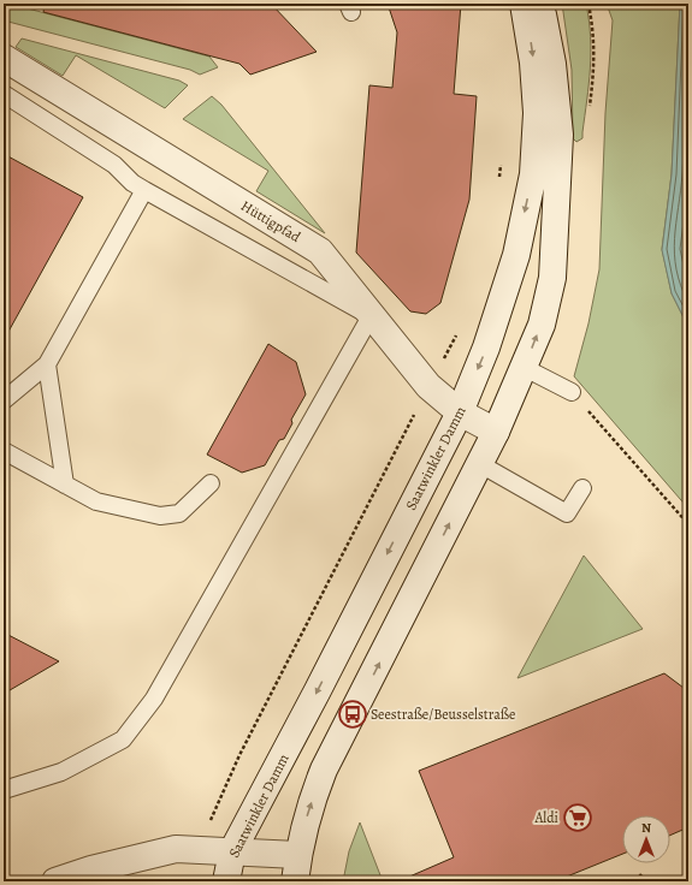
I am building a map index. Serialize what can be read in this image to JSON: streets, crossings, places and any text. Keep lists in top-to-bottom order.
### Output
{
  "streets": {
    "main road": ["Hüttigpfad", "Saatwinkler Damm"]
  },
  "crossings": [
    ["Hüttigpfad", "Saatwinkler Damm"]
  ],
  "places": {
    "bus stop": ["Seestraße/Beusselstraße"],
    "supermarket": ["Aldi"]
  },
  "north": "top"
}
